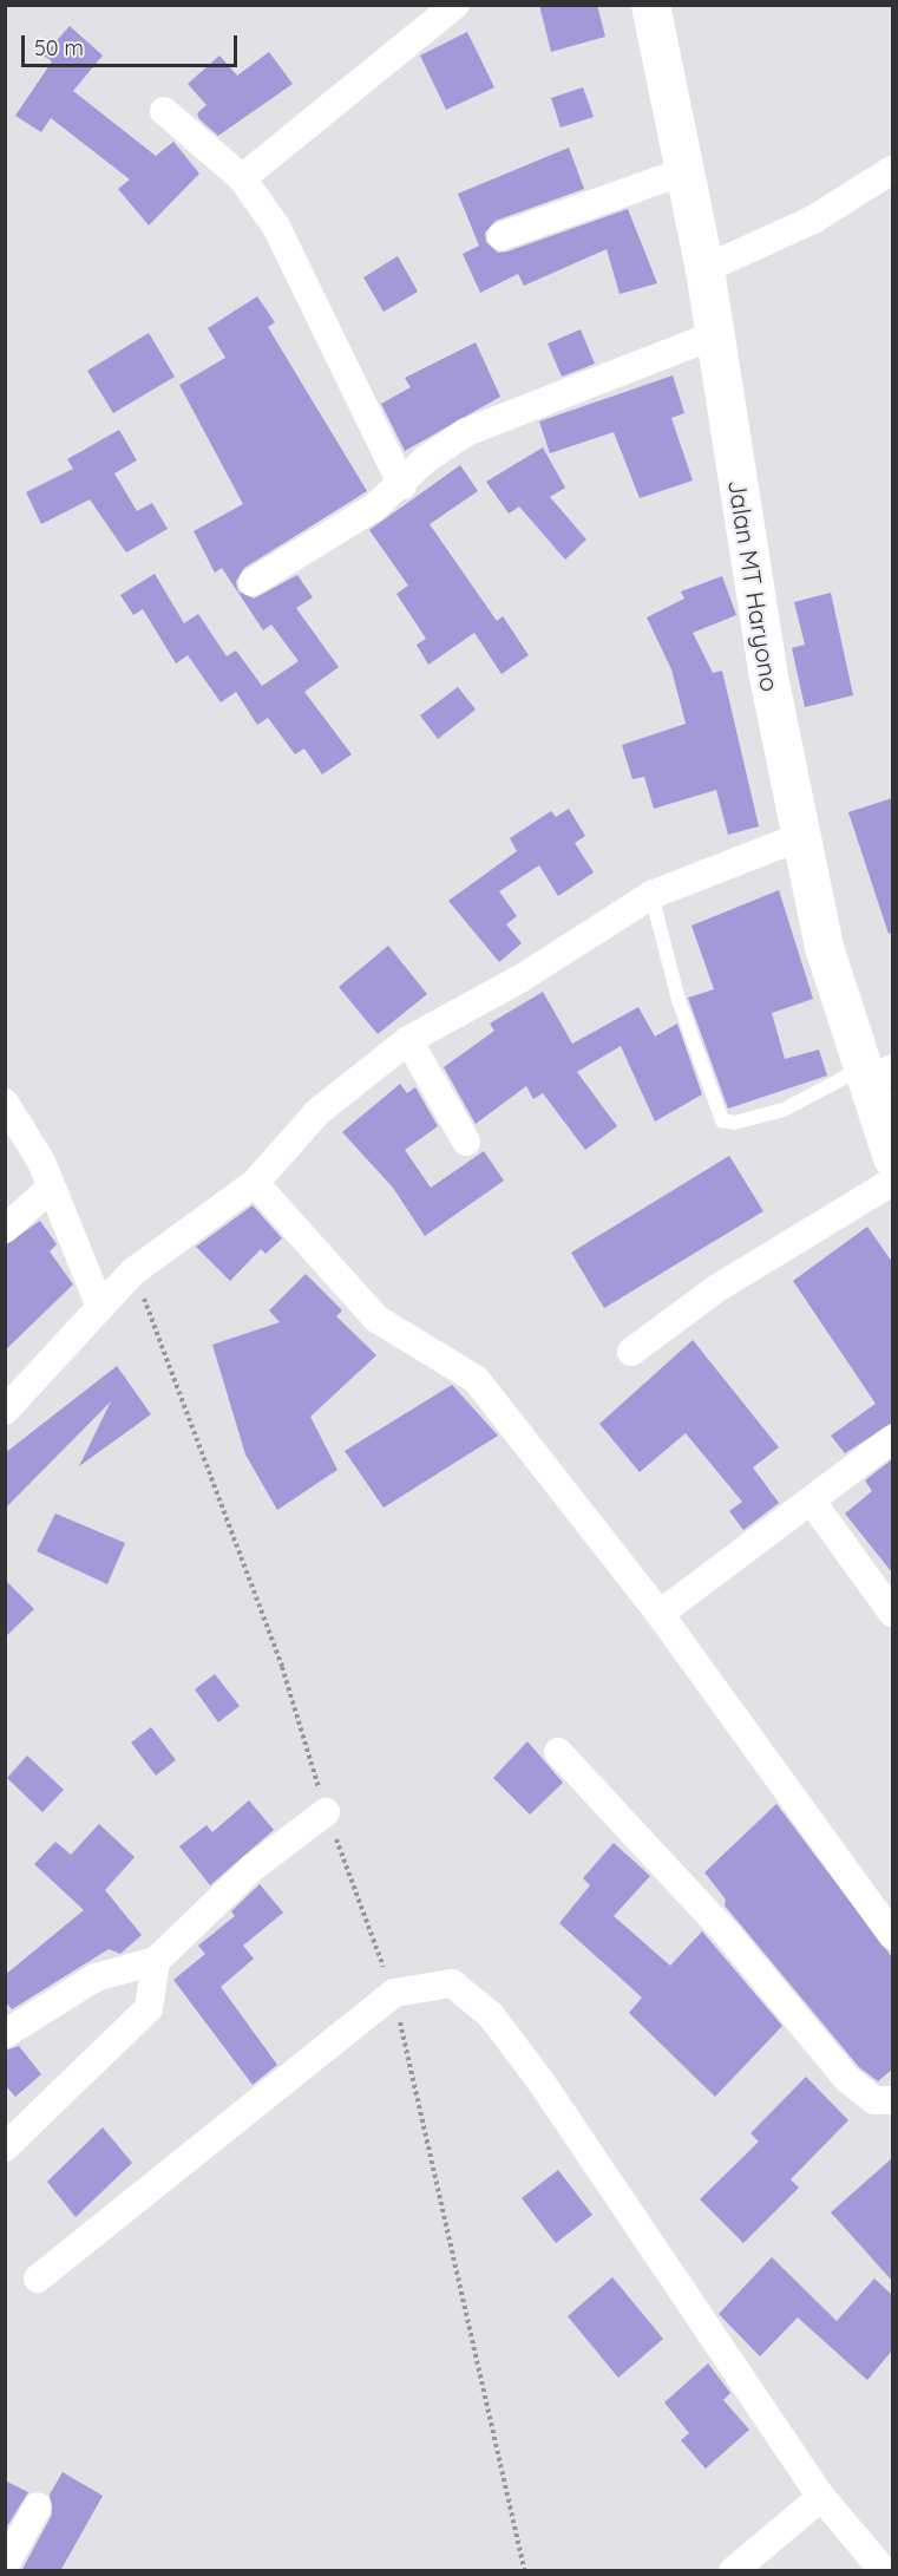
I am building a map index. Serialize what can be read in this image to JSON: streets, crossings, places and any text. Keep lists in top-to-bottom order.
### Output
{
  "streets": {
    "main road": ["Jalan MT Haryono"]
  },
  "scale_bar": "50 m"
}
